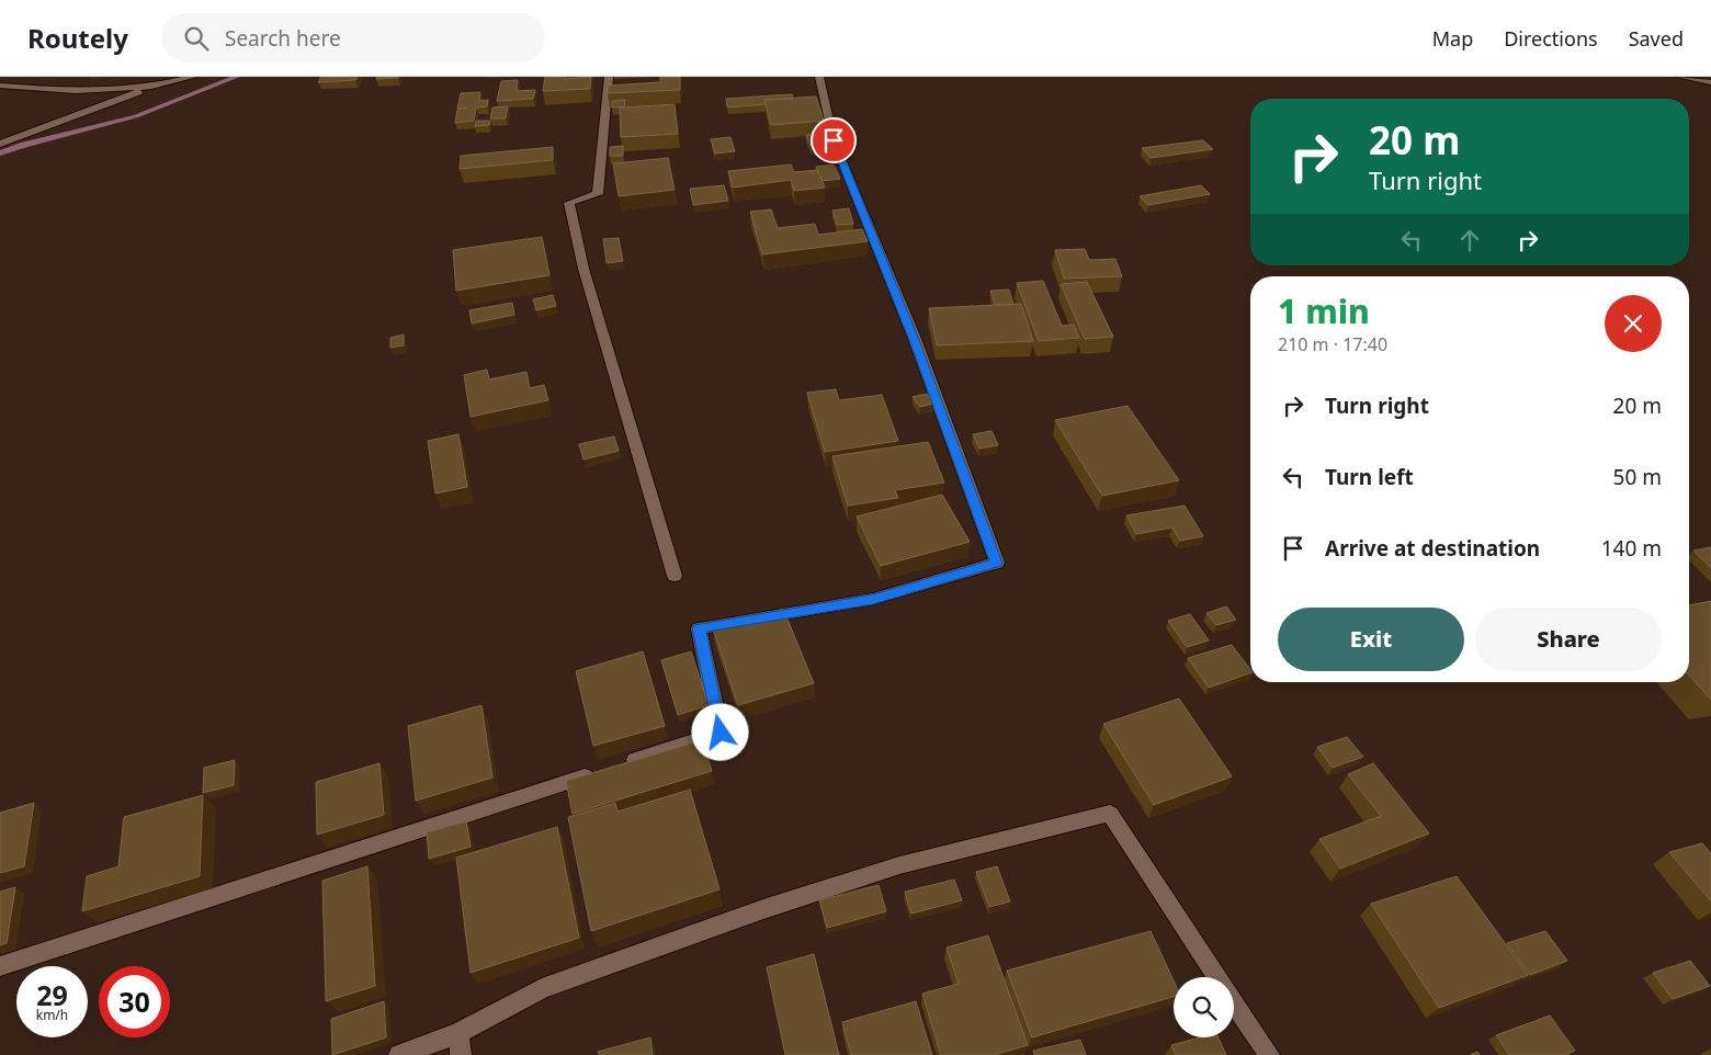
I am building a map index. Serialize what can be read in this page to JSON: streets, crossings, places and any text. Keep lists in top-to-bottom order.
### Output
{
  "page": {
    "header": "Routely",
    "search": "Search here",
    "nav": ["Map", "Directions", "Saved"],
    "turn": ["20 m", "Turn right"],
    "heading": ["1 min", "210 m · 17:40"],
    "list": [
      {
        "name": "Turn right",
        "value": "20 m"
      },
      {
        "name": "Turn left",
        "value": "50 m"
      },
      {
        "name": "Arrive at destination",
        "value": "140 m"
      }
    ],
    "buttons": ["Exit", "Share"],
    "speed": "29 km/h",
    "limit": "30"
  }
}
